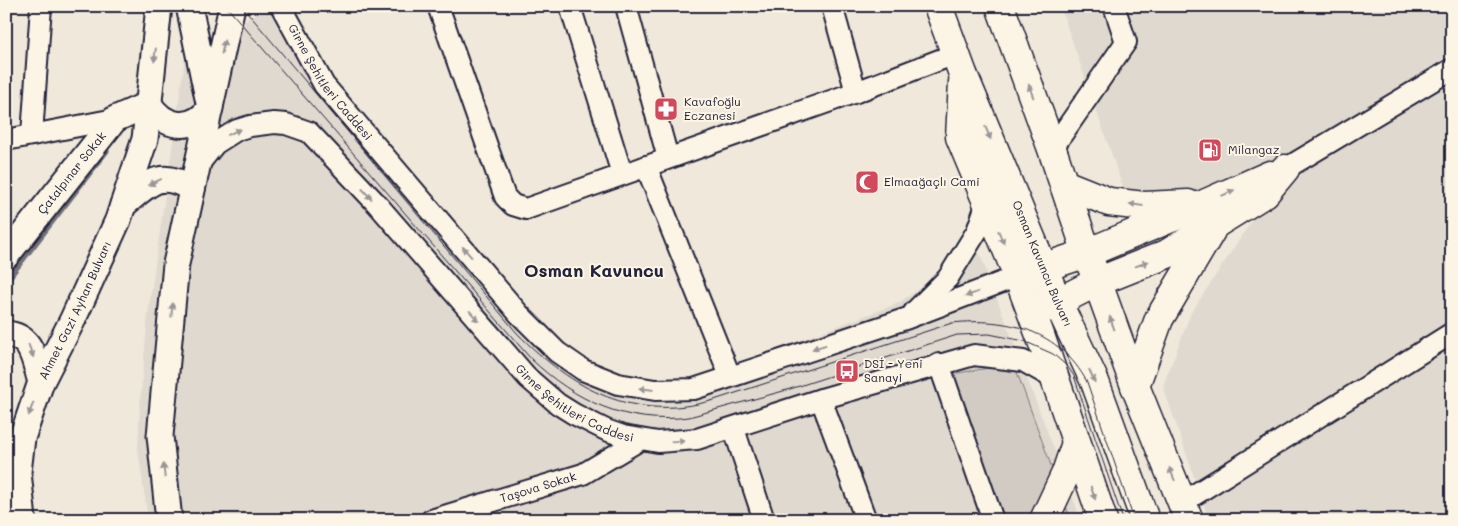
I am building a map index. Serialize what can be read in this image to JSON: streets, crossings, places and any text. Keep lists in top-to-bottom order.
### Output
{
  "streets": {
    "highway": ["Osman Kavuncu Bulvarı"],
    "main road": ["Çatalpınar Sokak", "Ahmet Gazi Ayhan Bulvarı"],
    "street": ["Girne Şehitleri Caddesi", "Taşova Sokak"]
  },
  "crossings": [
    ["Girne Şehitleri Caddesi", "Taşova Sokak"],
    ["Çatalpınar Sokak", "Ahmet Gazi Ayhan Bulvarı"]
  ],
  "districts": ["Osman Kavuncu"],
  "places": {
    "pharmacy": ["Kavafoğlu Eczanesi"],
    "fuel station": ["Milangaz"],
    "mosque": ["Elmaağaçlı Cami"],
    "bus stop": ["DSİ - Yeni Sanayi"]
  }
}
